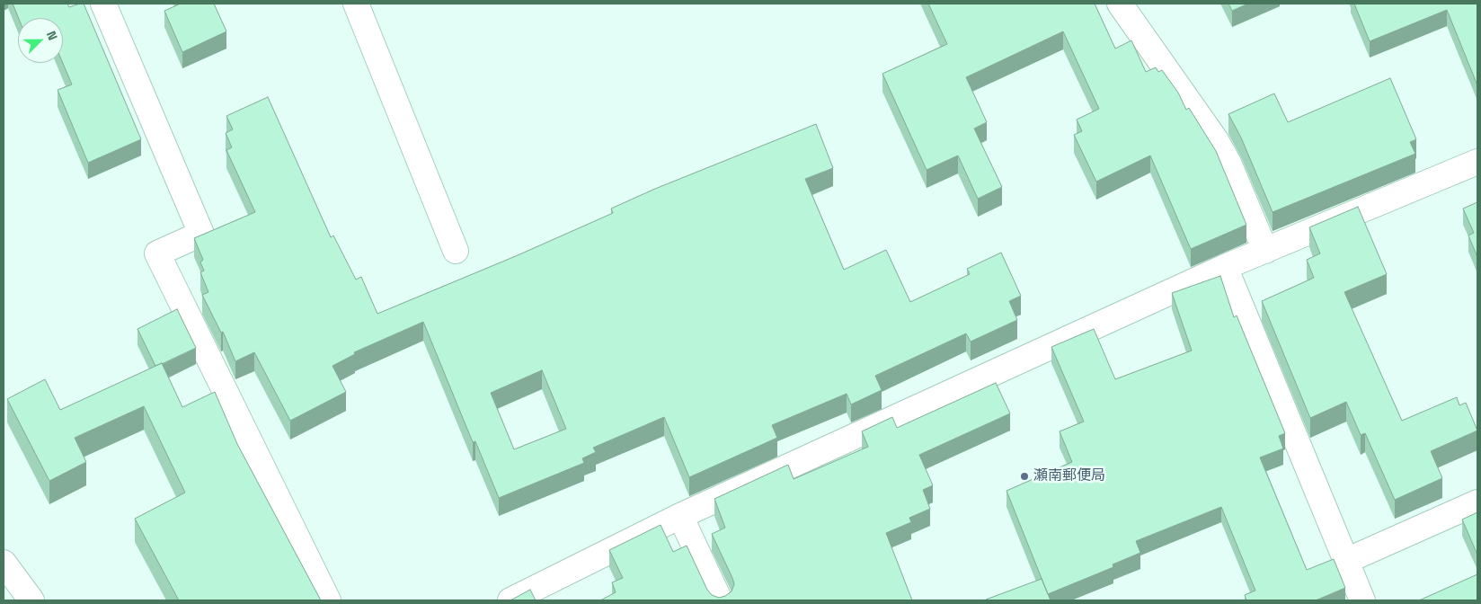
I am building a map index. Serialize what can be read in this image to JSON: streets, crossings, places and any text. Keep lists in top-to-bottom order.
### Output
{
  "places": ["瀬南郵便局"],
  "north": "top right"
}
